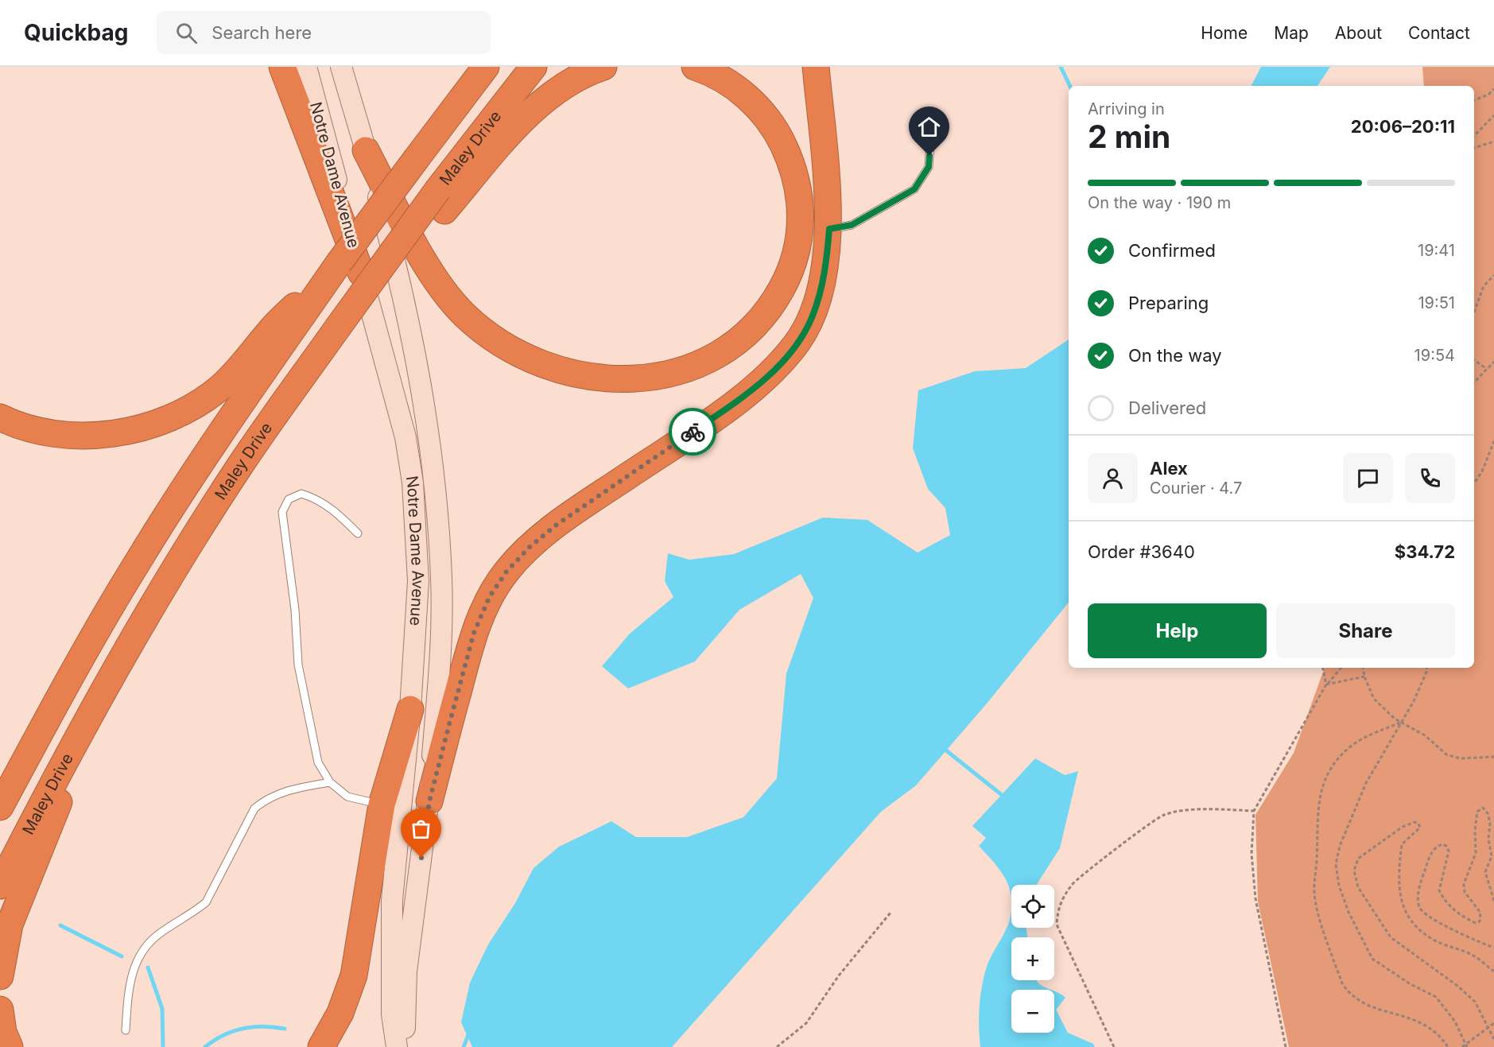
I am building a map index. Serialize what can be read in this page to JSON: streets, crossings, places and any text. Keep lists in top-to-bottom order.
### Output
{
  "streets": {
    "highway": ["Maley Drive"],
    "main road": ["Notre Dame Avenue"]
  },
  "crossings": [
    ["Maley Drive", "Notre Dame Avenue"]
  ],
  "page": {
    "header": "Quickbag",
    "search": "Search here",
    "nav": [
      "Home",
      "Map",
      "About",
      "Contact"
    ],
    "heading": ["2 min", "Arriving in", "20:06–20:11"],
    "panel": [
      "Alex",
      "Courier · 4.7",
      "Order #3640",
      "$34.72"
    ],
    "bar": "On the way · 190 m",
    "list": [
      ["Confirmed", "19:41"],
      ["Preparing", "19:51"],
      ["On the way", "19:54"],
      "Delivered"
    ],
    "buttons": ["Help", "Share"],
    "map_buttons": ["+", "−"]
  }
}
